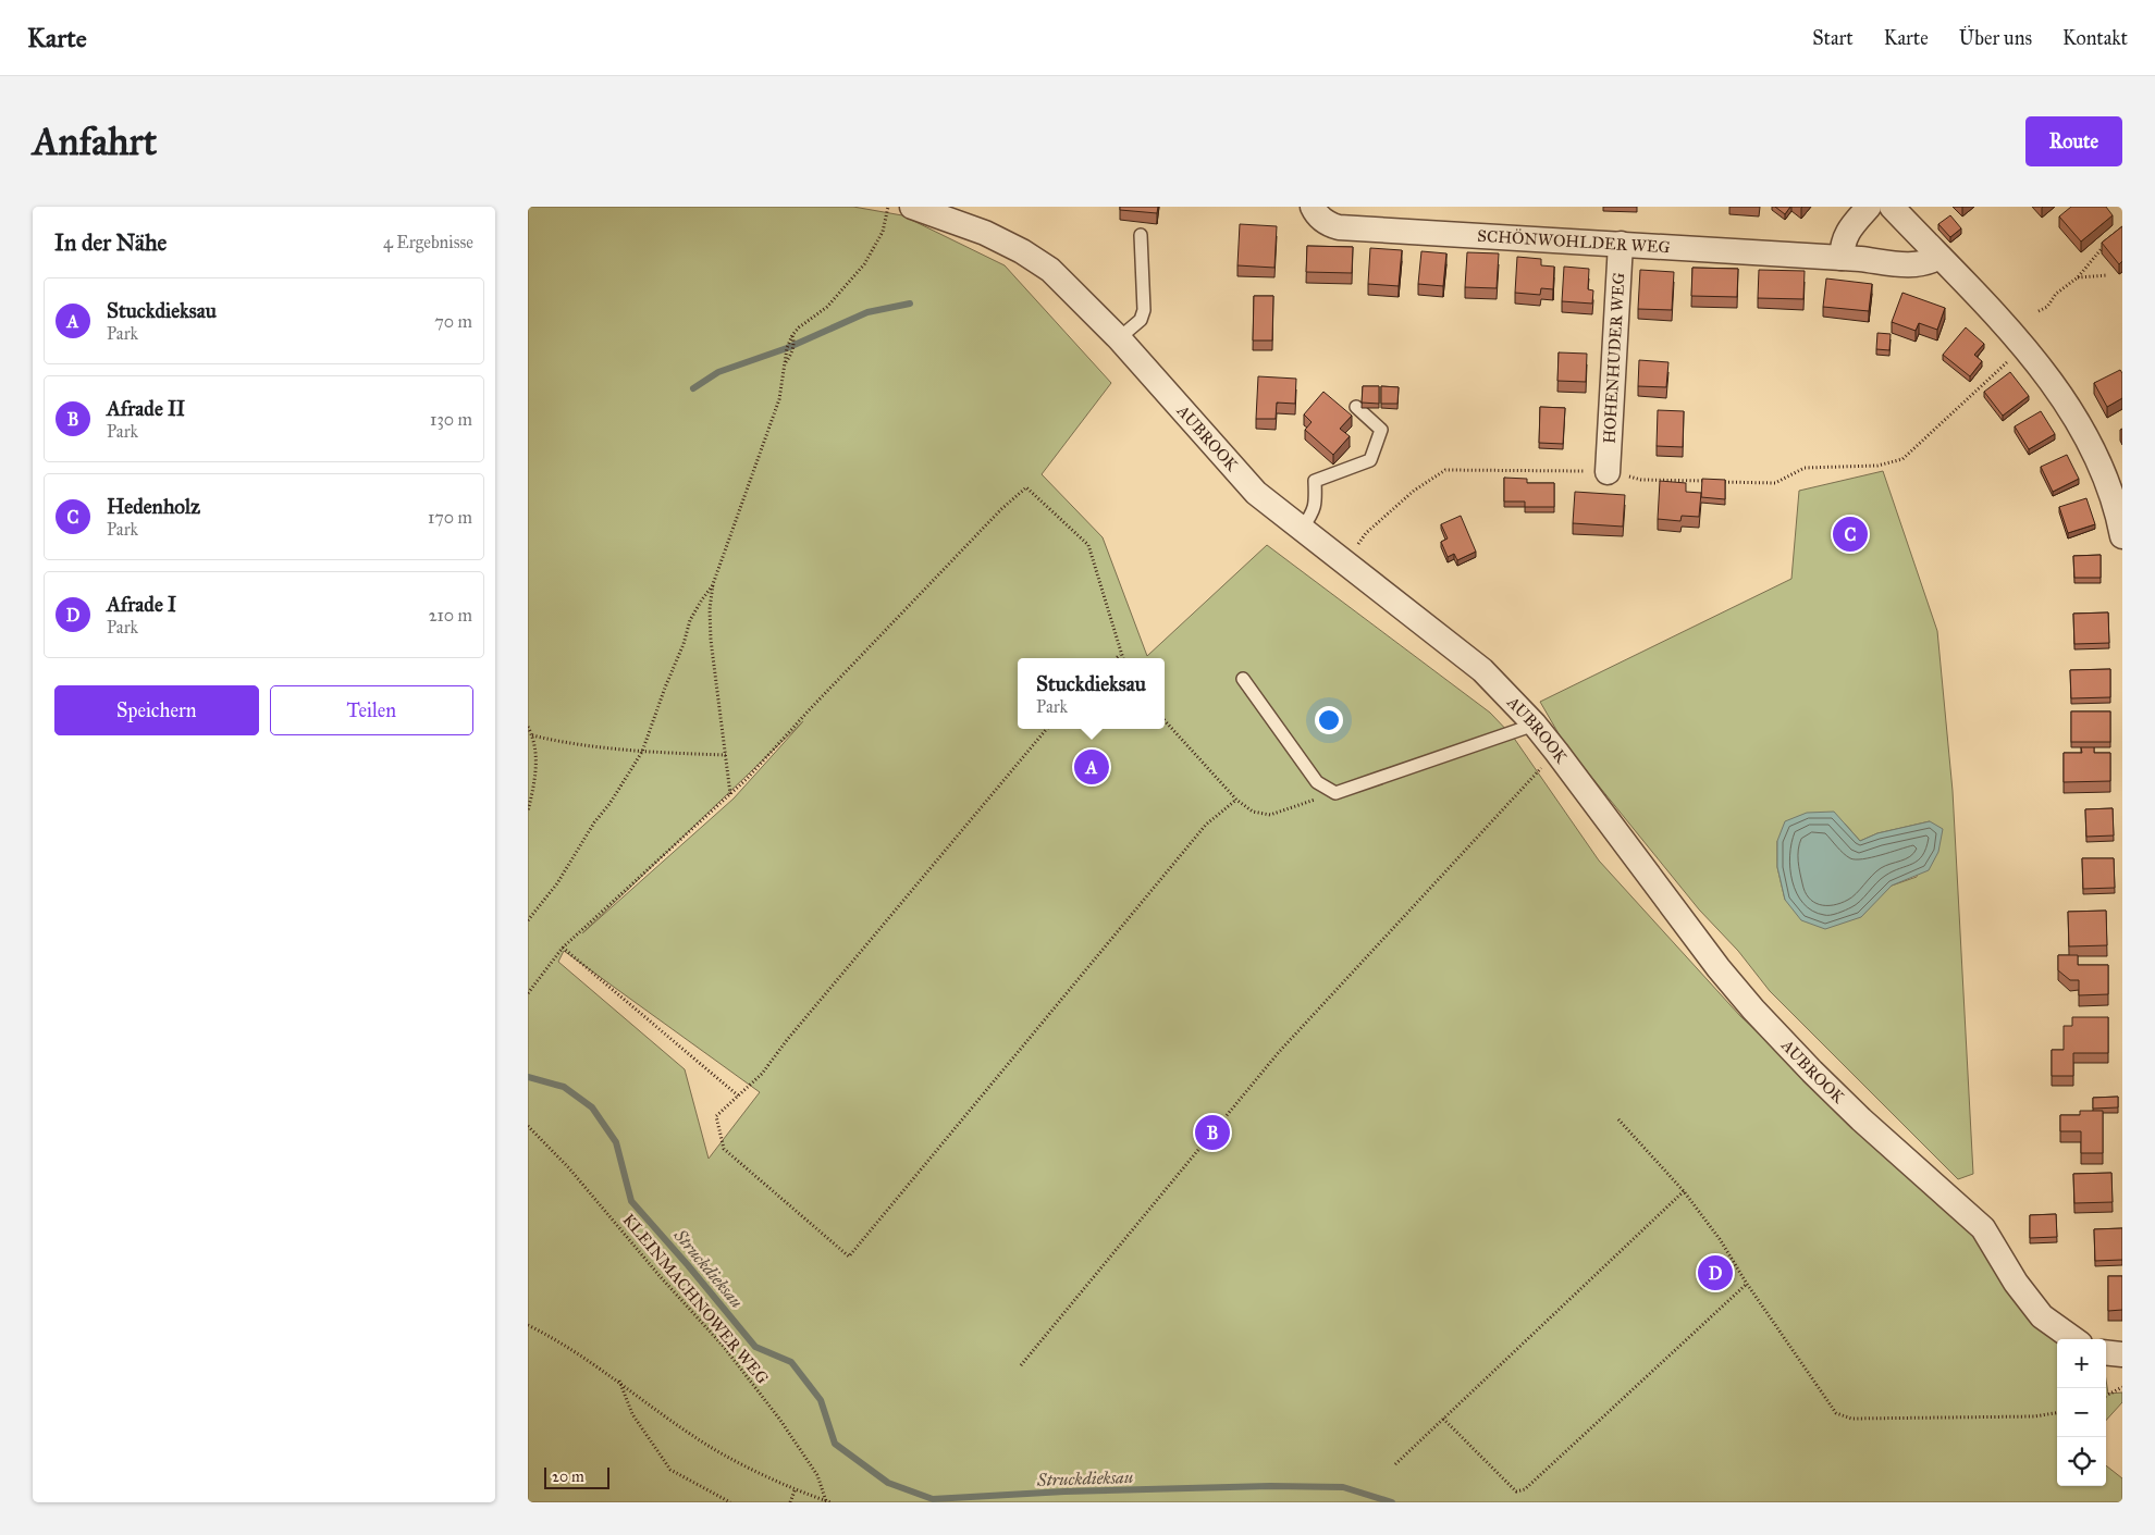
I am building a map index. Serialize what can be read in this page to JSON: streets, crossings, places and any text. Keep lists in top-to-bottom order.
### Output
{
  "streets": {
    "street": ["SCHÖNWOHLDER WEG", "HOHENHUDER WEG", "AUBROOK"],
    "path": ["KLEINMACHNOWER WEG"]
  },
  "crossings": [
    ["SCHÖNWOHLDER WEG", "HOHENHUDER WEG"]
  ],
  "water": ["Struckdieksau"],
  "scale_bar": "20 m",
  "page": {
    "header": "Karte",
    "nav": [
      "Start",
      "Karte",
      "Über uns",
      "Kontakt"
    ],
    "buttons": [
      "Route",
      ["Speichern", "Teilen"]
    ],
    "title": "Anfahrt",
    "heading": ["In der Nähe", "4 Ergebnisse"],
    "list": [
      {
        "mark": "A",
        "name": "Stuckdieksau",
        "note": "Park",
        "value": "70 m"
      },
      {
        "mark": "B",
        "name": "Afrade II",
        "note": "Park",
        "value": "130 m"
      },
      {
        "mark": "C",
        "name": "Hedenholz",
        "note": "Park",
        "value": "170 m"
      },
      {
        "mark": "D",
        "name": "Afrade I",
        "note": "Park",
        "value": "210 m"
      }
    ],
    "pins": [
      "C",
      "A",
      "B",
      "D"
    ],
    "popup": ["Stuckdieksau", "Park"],
    "map_buttons": ["+", "−"],
    "scale": "20 m"
  }
}
